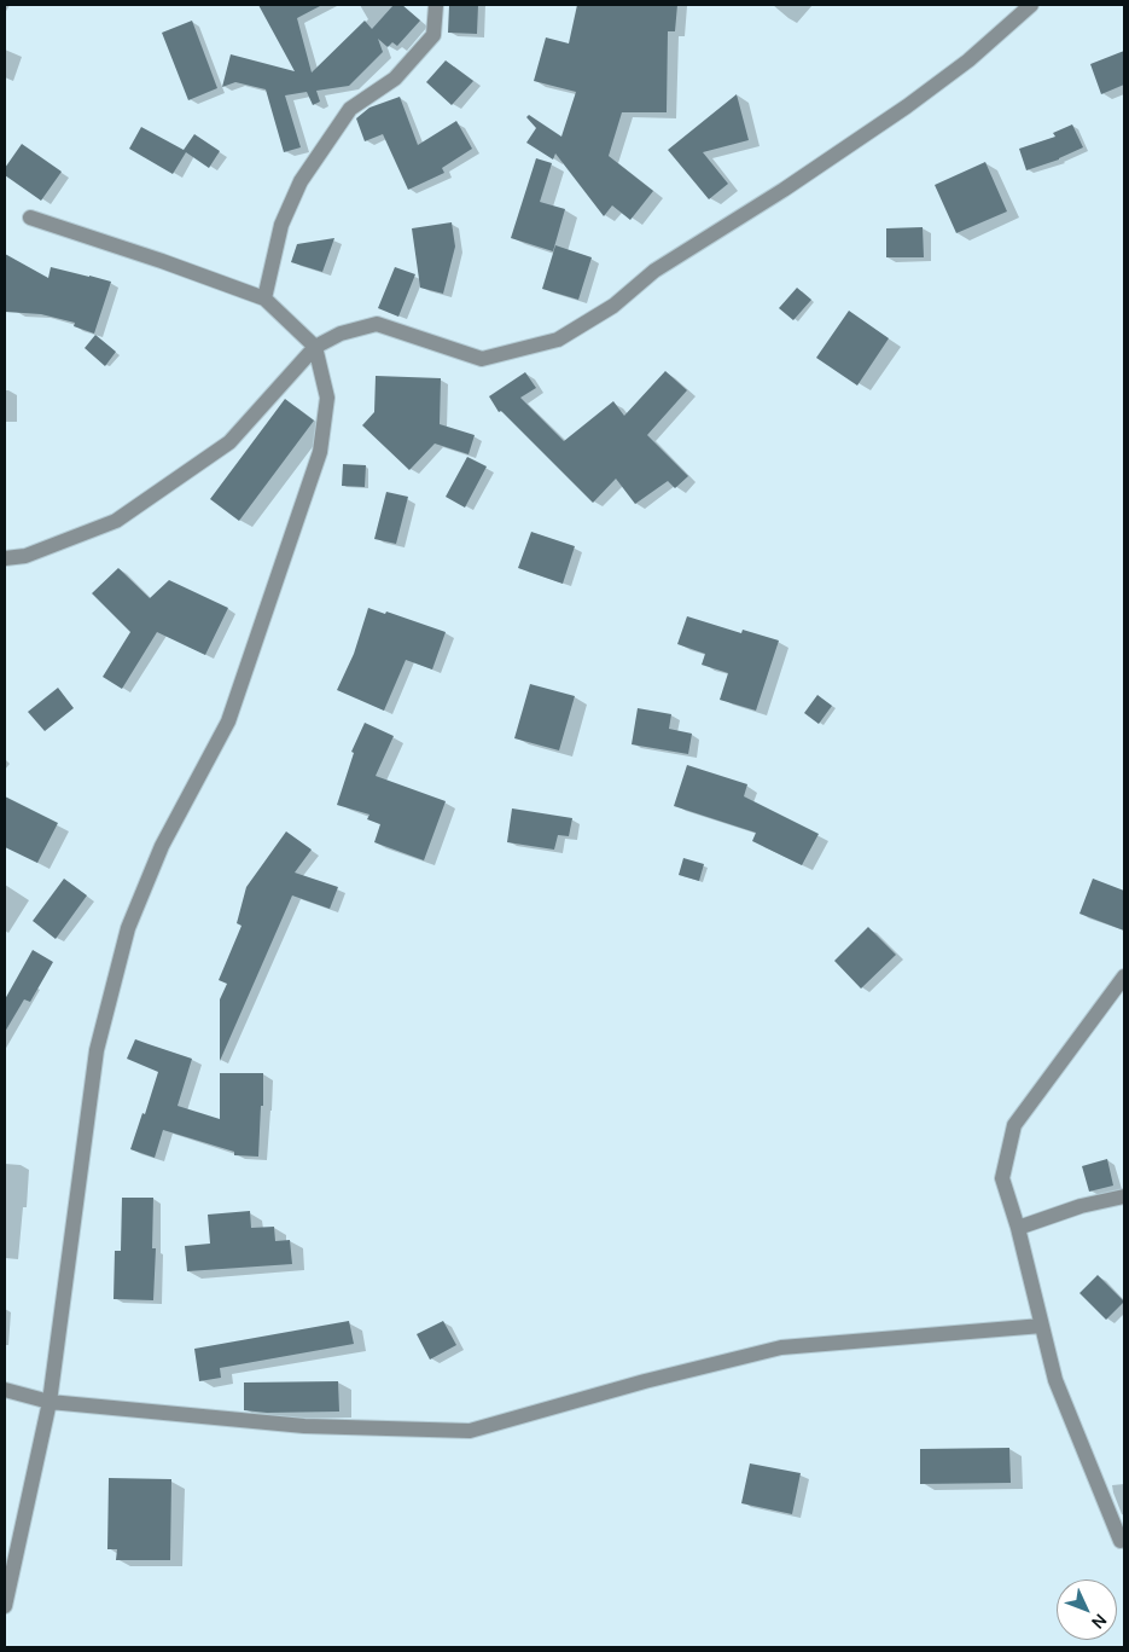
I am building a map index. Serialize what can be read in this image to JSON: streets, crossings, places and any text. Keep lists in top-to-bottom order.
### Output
{
  "north": "bottom right"
}
